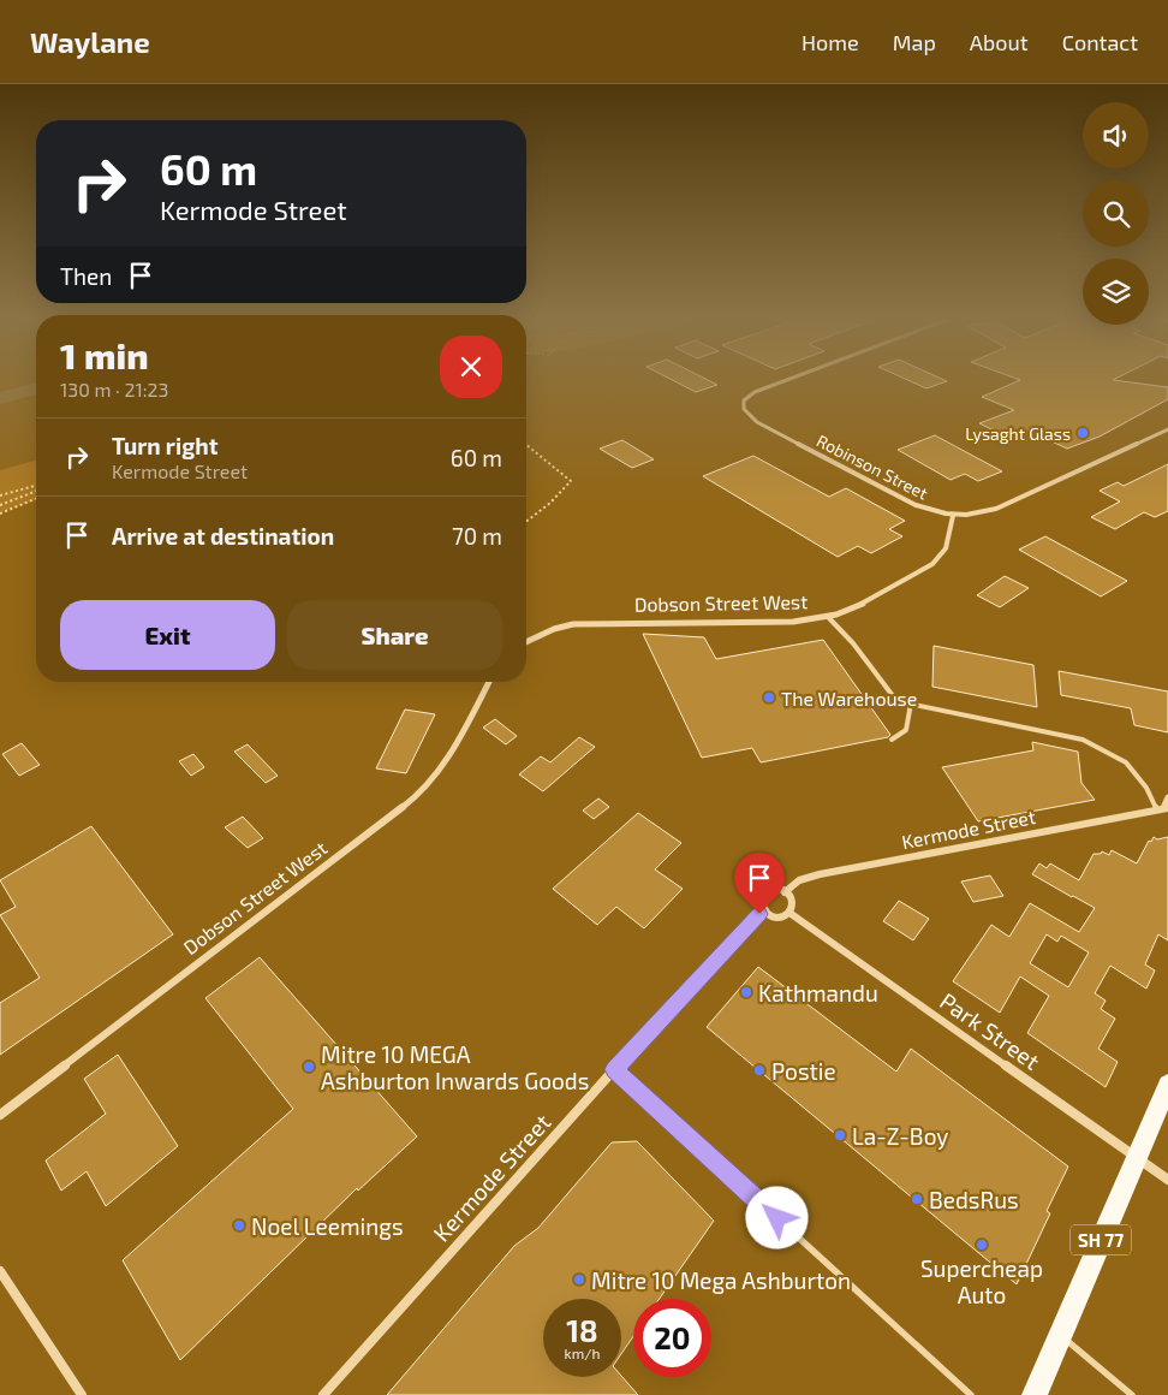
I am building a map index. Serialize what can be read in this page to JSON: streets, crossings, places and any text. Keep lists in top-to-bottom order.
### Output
{
  "streets": {
    "main road": ["SH 77"],
    "street": [
      "Robinson Street",
      "Dobson Street West",
      "Kermode Street",
      "Park Street"
    ]
  },
  "crossings": [
    ["Robinson Street", "Dobson Street West"],
    ["Kermode Street", "Park Street"],
    ["Park Street", "SH 77"]
  ],
  "places": [
    "Lysaght Glass",
    "The Warehouse",
    "Kathmandu",
    "Mitre 10 MEGA Ashburton Inwards Goods",
    "Postie",
    "La-Z-Boy",
    "BedsRus",
    "Noel Leemings",
    "Supercheap Auto",
    "Mitre 10 Mega Ashburton"
  ],
  "page": {
    "header": "Waylane",
    "nav": [
      "Home",
      "Map",
      "About",
      "Contact"
    ],
    "turn": ["60 m", "Kermode Street"],
    "then": "Then",
    "heading": ["1 min", "130 m · 21:23"],
    "list": [
      {
        "name": "Turn right",
        "note": "Kermode Street",
        "value": "60 m"
      },
      {
        "name": "Arrive at destination",
        "value": "70 m"
      }
    ],
    "buttons": ["Exit", "Share"],
    "speed": "18 km/h",
    "limit": "20"
  }
}
